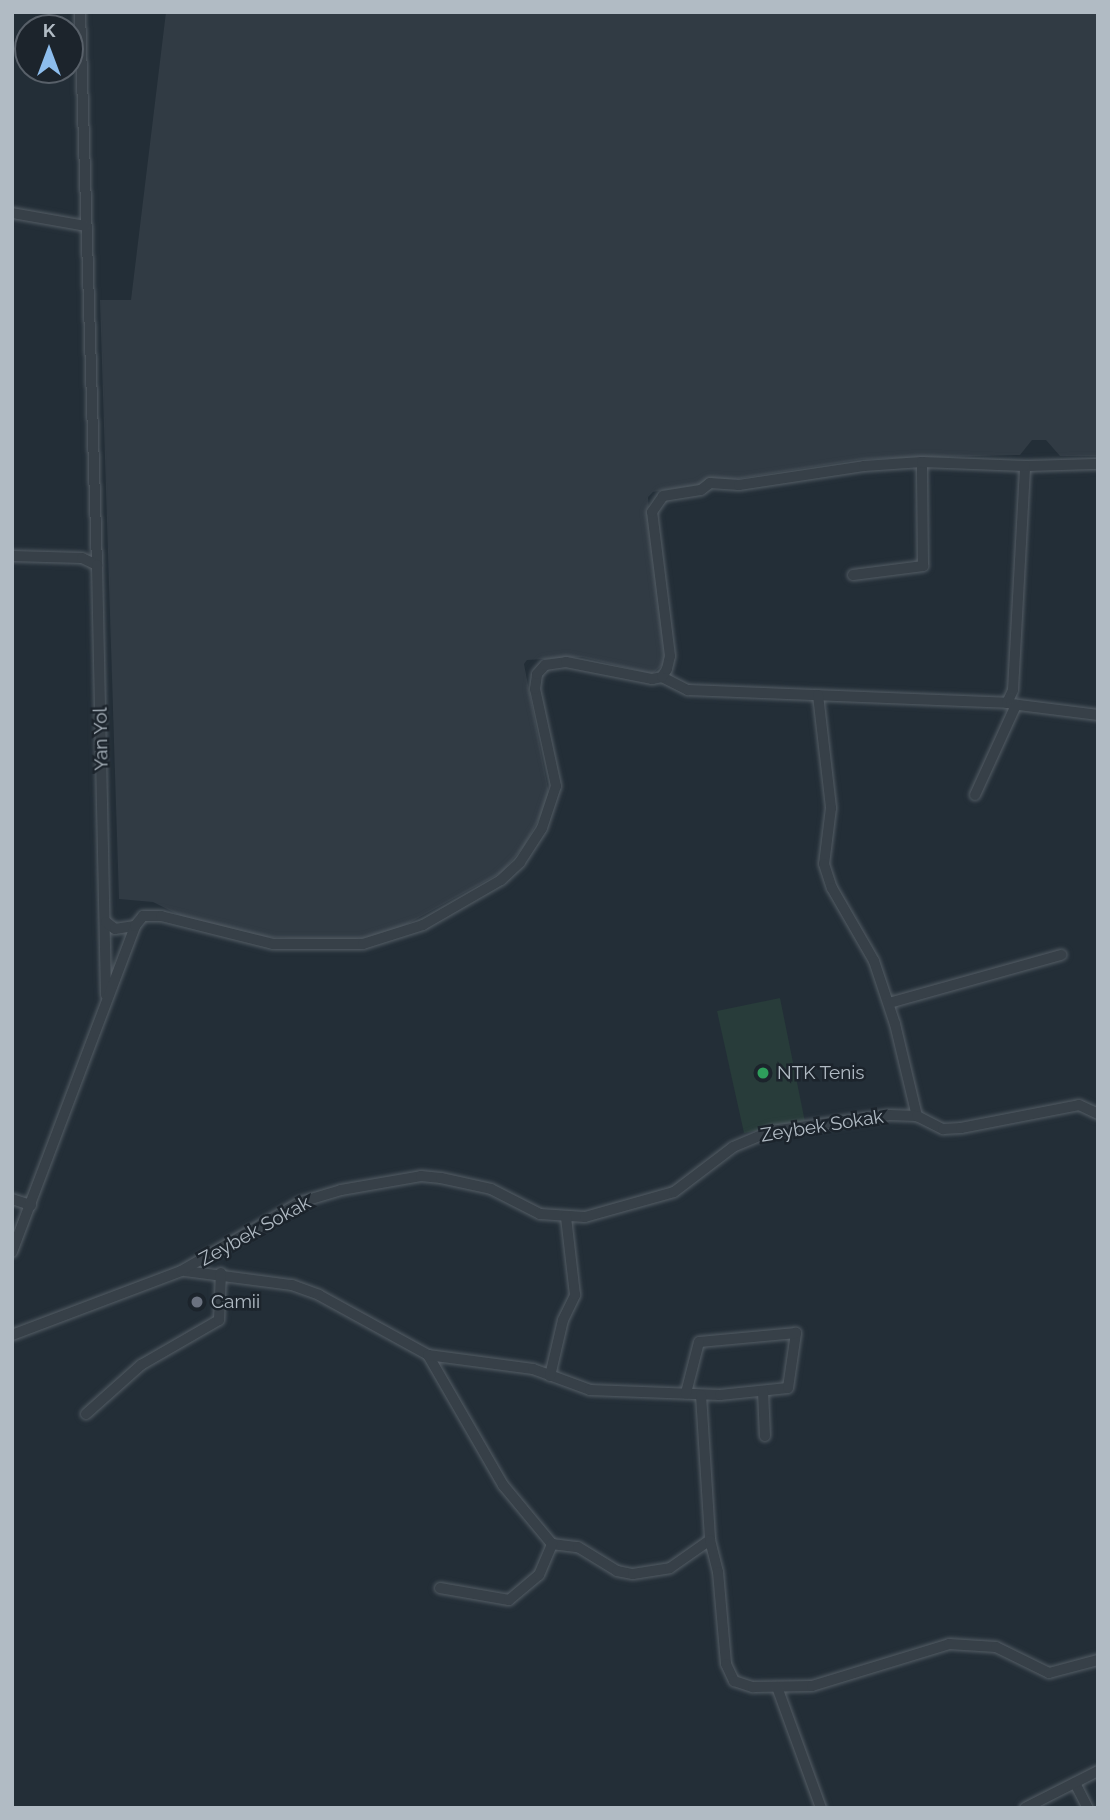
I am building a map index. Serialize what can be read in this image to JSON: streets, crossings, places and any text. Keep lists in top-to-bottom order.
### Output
{
  "streets": {
    "street": ["Yan Yol", "Zeybek Sokak"]
  },
  "places": ["NTK Tenis", "Camii"],
  "north": "top"
}
